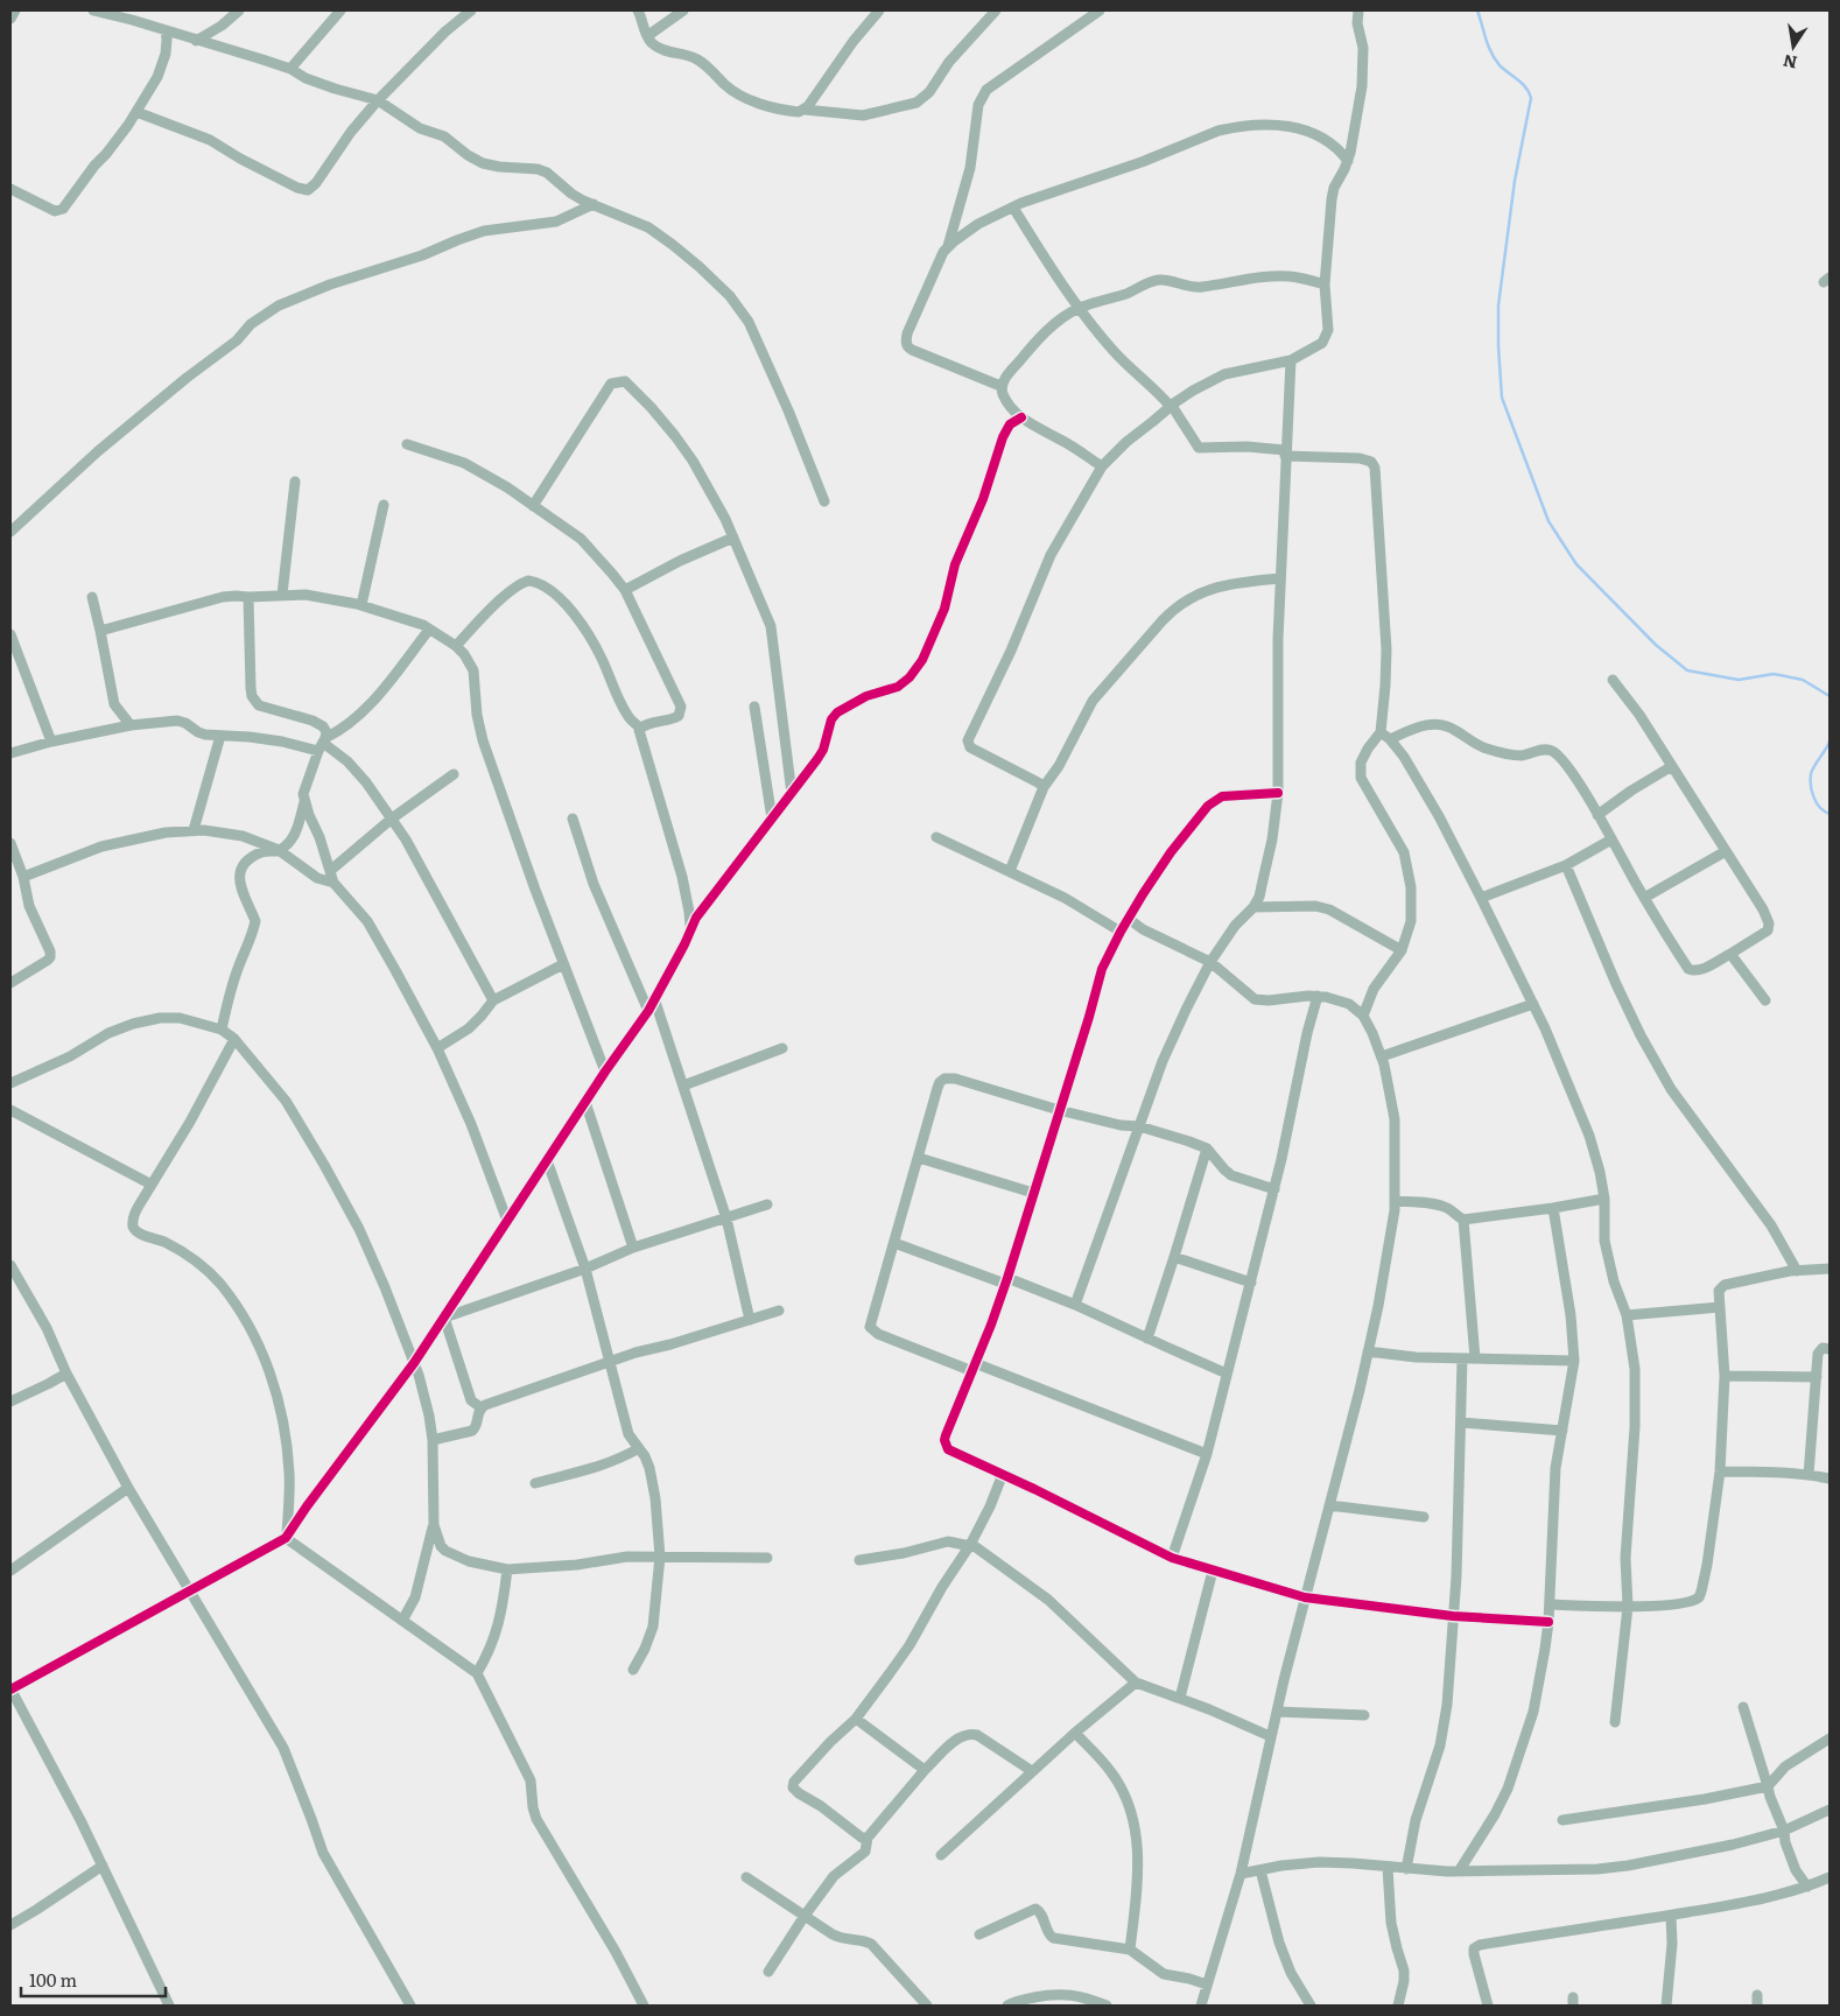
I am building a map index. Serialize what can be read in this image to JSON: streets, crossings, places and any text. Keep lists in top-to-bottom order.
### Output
{
  "scale_bar": "100 m",
  "north": "bottom"
}
